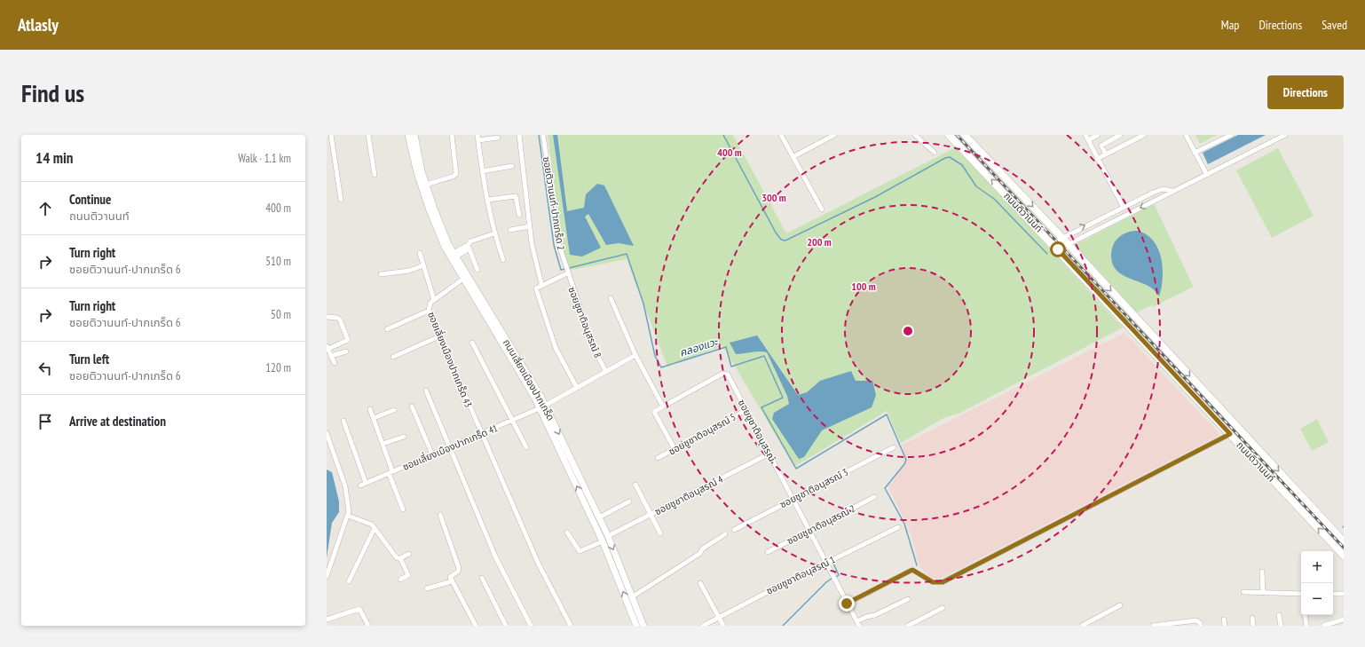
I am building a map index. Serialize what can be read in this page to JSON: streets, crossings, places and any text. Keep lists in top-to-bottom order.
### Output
{
  "streets": {
    "main road": ["ถนนติวานนท์", "ถนนเลี่ยงเมืองปากเกร็ด"],
    "street": [
      "ซอยติวานนท์-ปากเกร็ด 2",
      "ซอยชูชาติอนุสรณ์ 8",
      "ซอยเลี่ยงเมืองปากเกร็ด 43",
      "ซอยชูชาติอนุสรณ์",
      "ซอยชูชาติอนุสรณ์ 5",
      "ซอยเลี่ยงเมืองปากเกร็ด 41",
      "ซอยชูชาติอนุสรณ์ 3",
      "ซอยชูชาติอนุสรณ์ 4",
      "ซอยชูชาติอนุสรณ์ 2",
      "ซอยชูชาติอนุสรณ์ 1"
    ]
  },
  "crossings": [
    ["ซอยติวานนท์-ปากเกร็ด 2", "ซอยชูชาติอนุสรณ์ 8"],
    ["ซอยชูชาติอนุสรณ์ 8", "ซอยเลี่ยงเมืองปากเกร็ด 41"],
    ["ซอยเลี่ยงเมืองปากเกร็ด 43", "ถนนเลี่ยงเมืองปากเกร็ด"],
    ["ซอยเลี่ยงเมืองปากเกร็ด 43", "ซอยเลี่ยงเมืองปากเกร็ด 41"],
    ["ถนนเลี่ยงเมืองปากเกร็ด", "ซอยเลี่ยงเมืองปากเกร็ด 41"],
    ["ถนนเลี่ยงเมืองปากเกร็ด", "ซอยชูชาติอนุสรณ์ 4"],
    ["ซอยชูชาติอนุสรณ์", "ซอยชูชาติอนุสรณ์ 5"],
    ["ซอยชูชาติอนุสรณ์", "ซอยชูชาติอนุสรณ์ 3"],
    ["ซอยชูชาติอนุสรณ์", "ซอยชูชาติอนุสรณ์ 4"],
    ["ซอยชูชาติอนุสรณ์", "ซอยชูชาติอนุสรณ์ 2"],
    ["ซอยชูชาติอนุสรณ์", "ซอยชูชาติอนุสรณ์ 1"]
  ],
  "water": ["คลองแวะ"],
  "page": {
    "header": "Atlasly",
    "nav": ["Map", "Directions", "Saved"],
    "buttons": "Directions",
    "title": "Find us",
    "heading": ["14 min", "Walk · 1.1 km"],
    "list": [
      ["Continue", "ถนนติวานนท์", "400 m"],
      ["Turn right", "ซอยติวานนท์-ปากเกร็ด 6", "510 m"],
      ["Turn right", "ซอยติวานนท์-ปากเกร็ด 6", "50 m"],
      ["Turn left", "ซอยติวานนท์-ปากเกร็ด 6", "120 m"],
      "Arrive at destination"
    ],
    "map_buttons": ["+", "−"]
  },
  "rings": [
    "400 m",
    "300 m",
    "200 m",
    "100 m"
  ]
}
